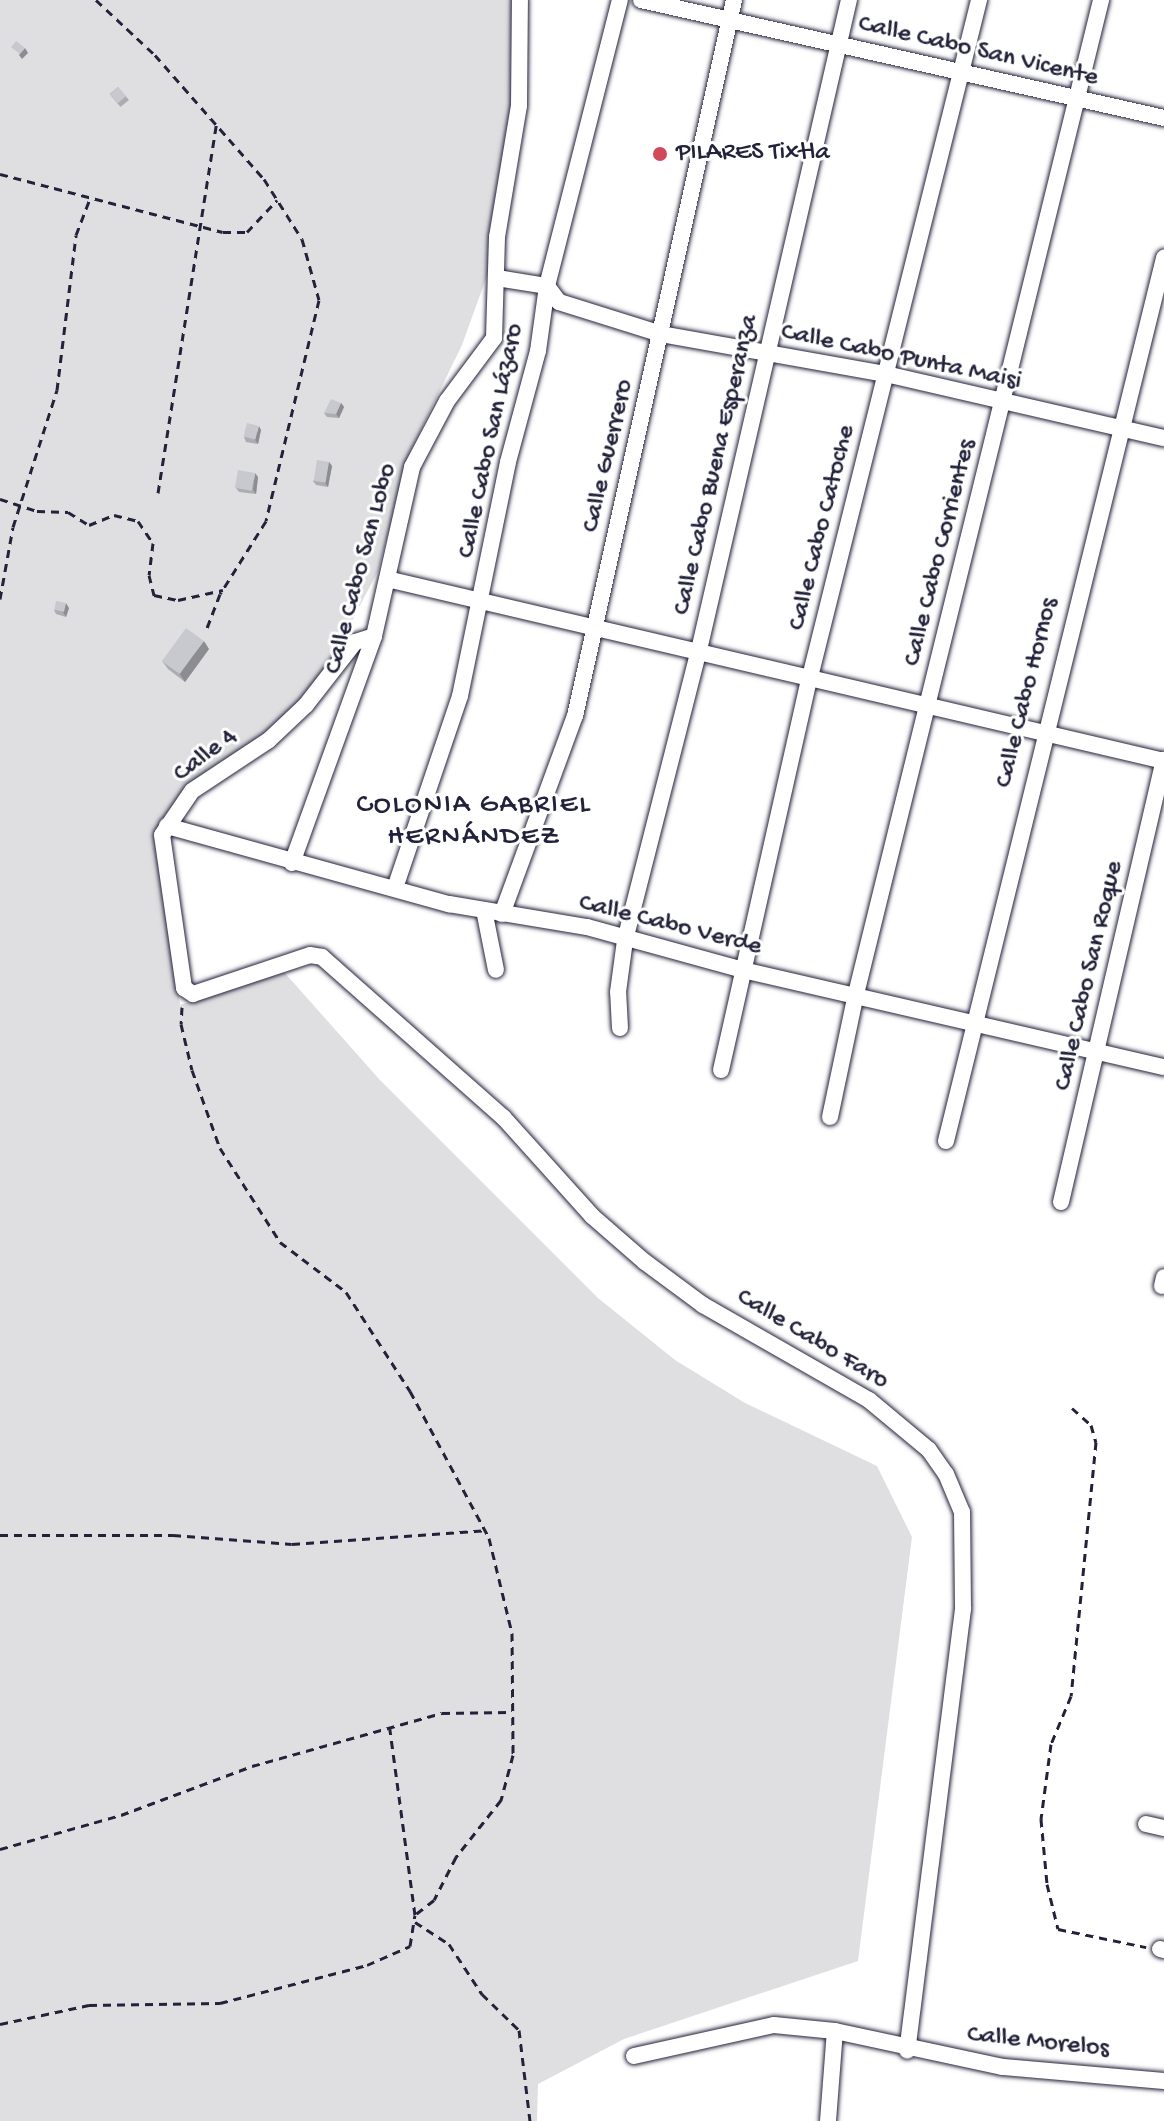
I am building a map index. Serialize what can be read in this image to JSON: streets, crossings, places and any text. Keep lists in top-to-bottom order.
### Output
{
  "streets": {
    "street": [
      "Calle Cabo San Vicente",
      "Calle Cabo Punta Maisi",
      "Calle Cabo San Lázaro",
      "Calle Guerrero",
      "Calle Cabo Buena Esperanza",
      "Calle Cabo Catoche",
      "Calle Cabo Corrientes",
      "Calle Cabo San Lobo",
      "Calle Cabo Hornos",
      "Calle 4",
      "Calle Cabo Verde",
      "Calle Cabo San Roque",
      "Calle Cabo Faro",
      "Calle Morelos"
    ]
  },
  "crossings": [
    ["Calle Cabo San Vicente", "Calle Guerrero"],
    ["Calle Cabo San Vicente", "Calle Cabo Buena Esperanza"],
    ["Calle Cabo San Vicente", "Calle Cabo Catoche"],
    ["Calle Cabo San Vicente", "Calle Cabo Corrientes"],
    ["Calle Cabo Punta Maisi", "Calle Cabo San Lázaro"],
    ["Calle Cabo Punta Maisi", "Calle Guerrero"],
    ["Calle Cabo Punta Maisi", "Calle Cabo Buena Esperanza"],
    ["Calle Cabo Punta Maisi", "Calle Cabo Catoche"],
    ["Calle Cabo Punta Maisi", "Calle Cabo Corrientes"],
    ["Calle Cabo Punta Maisi", "Calle Cabo San Lobo"],
    ["Calle Cabo Punta Maisi", "Calle Cabo Hornos"],
    ["Calle Cabo San Lázaro", "Calle Cabo Verde"],
    ["Calle Guerrero", "Calle Cabo Verde"],
    ["Calle Cabo Buena Esperanza", "Calle Cabo Verde"],
    ["Calle Cabo Catoche", "Calle Cabo Verde"],
    ["Calle Cabo Corrientes", "Calle Cabo Verde"],
    ["Calle Cabo San Lobo", "Calle 4"],
    ["Calle Cabo San Lobo", "Calle Cabo Verde"],
    ["Calle Cabo Hornos", "Calle Cabo Verde"],
    ["Calle 4", "Calle Cabo Verde"],
    ["Calle Cabo Verde", "Calle Cabo San Roque"],
    ["Calle Cabo Faro", "Calle Morelos"]
  ],
  "districts": ["COLONIA GABRIEL HERNÁNDEZ"],
  "places": ["PILARES Tixtla"]
}
